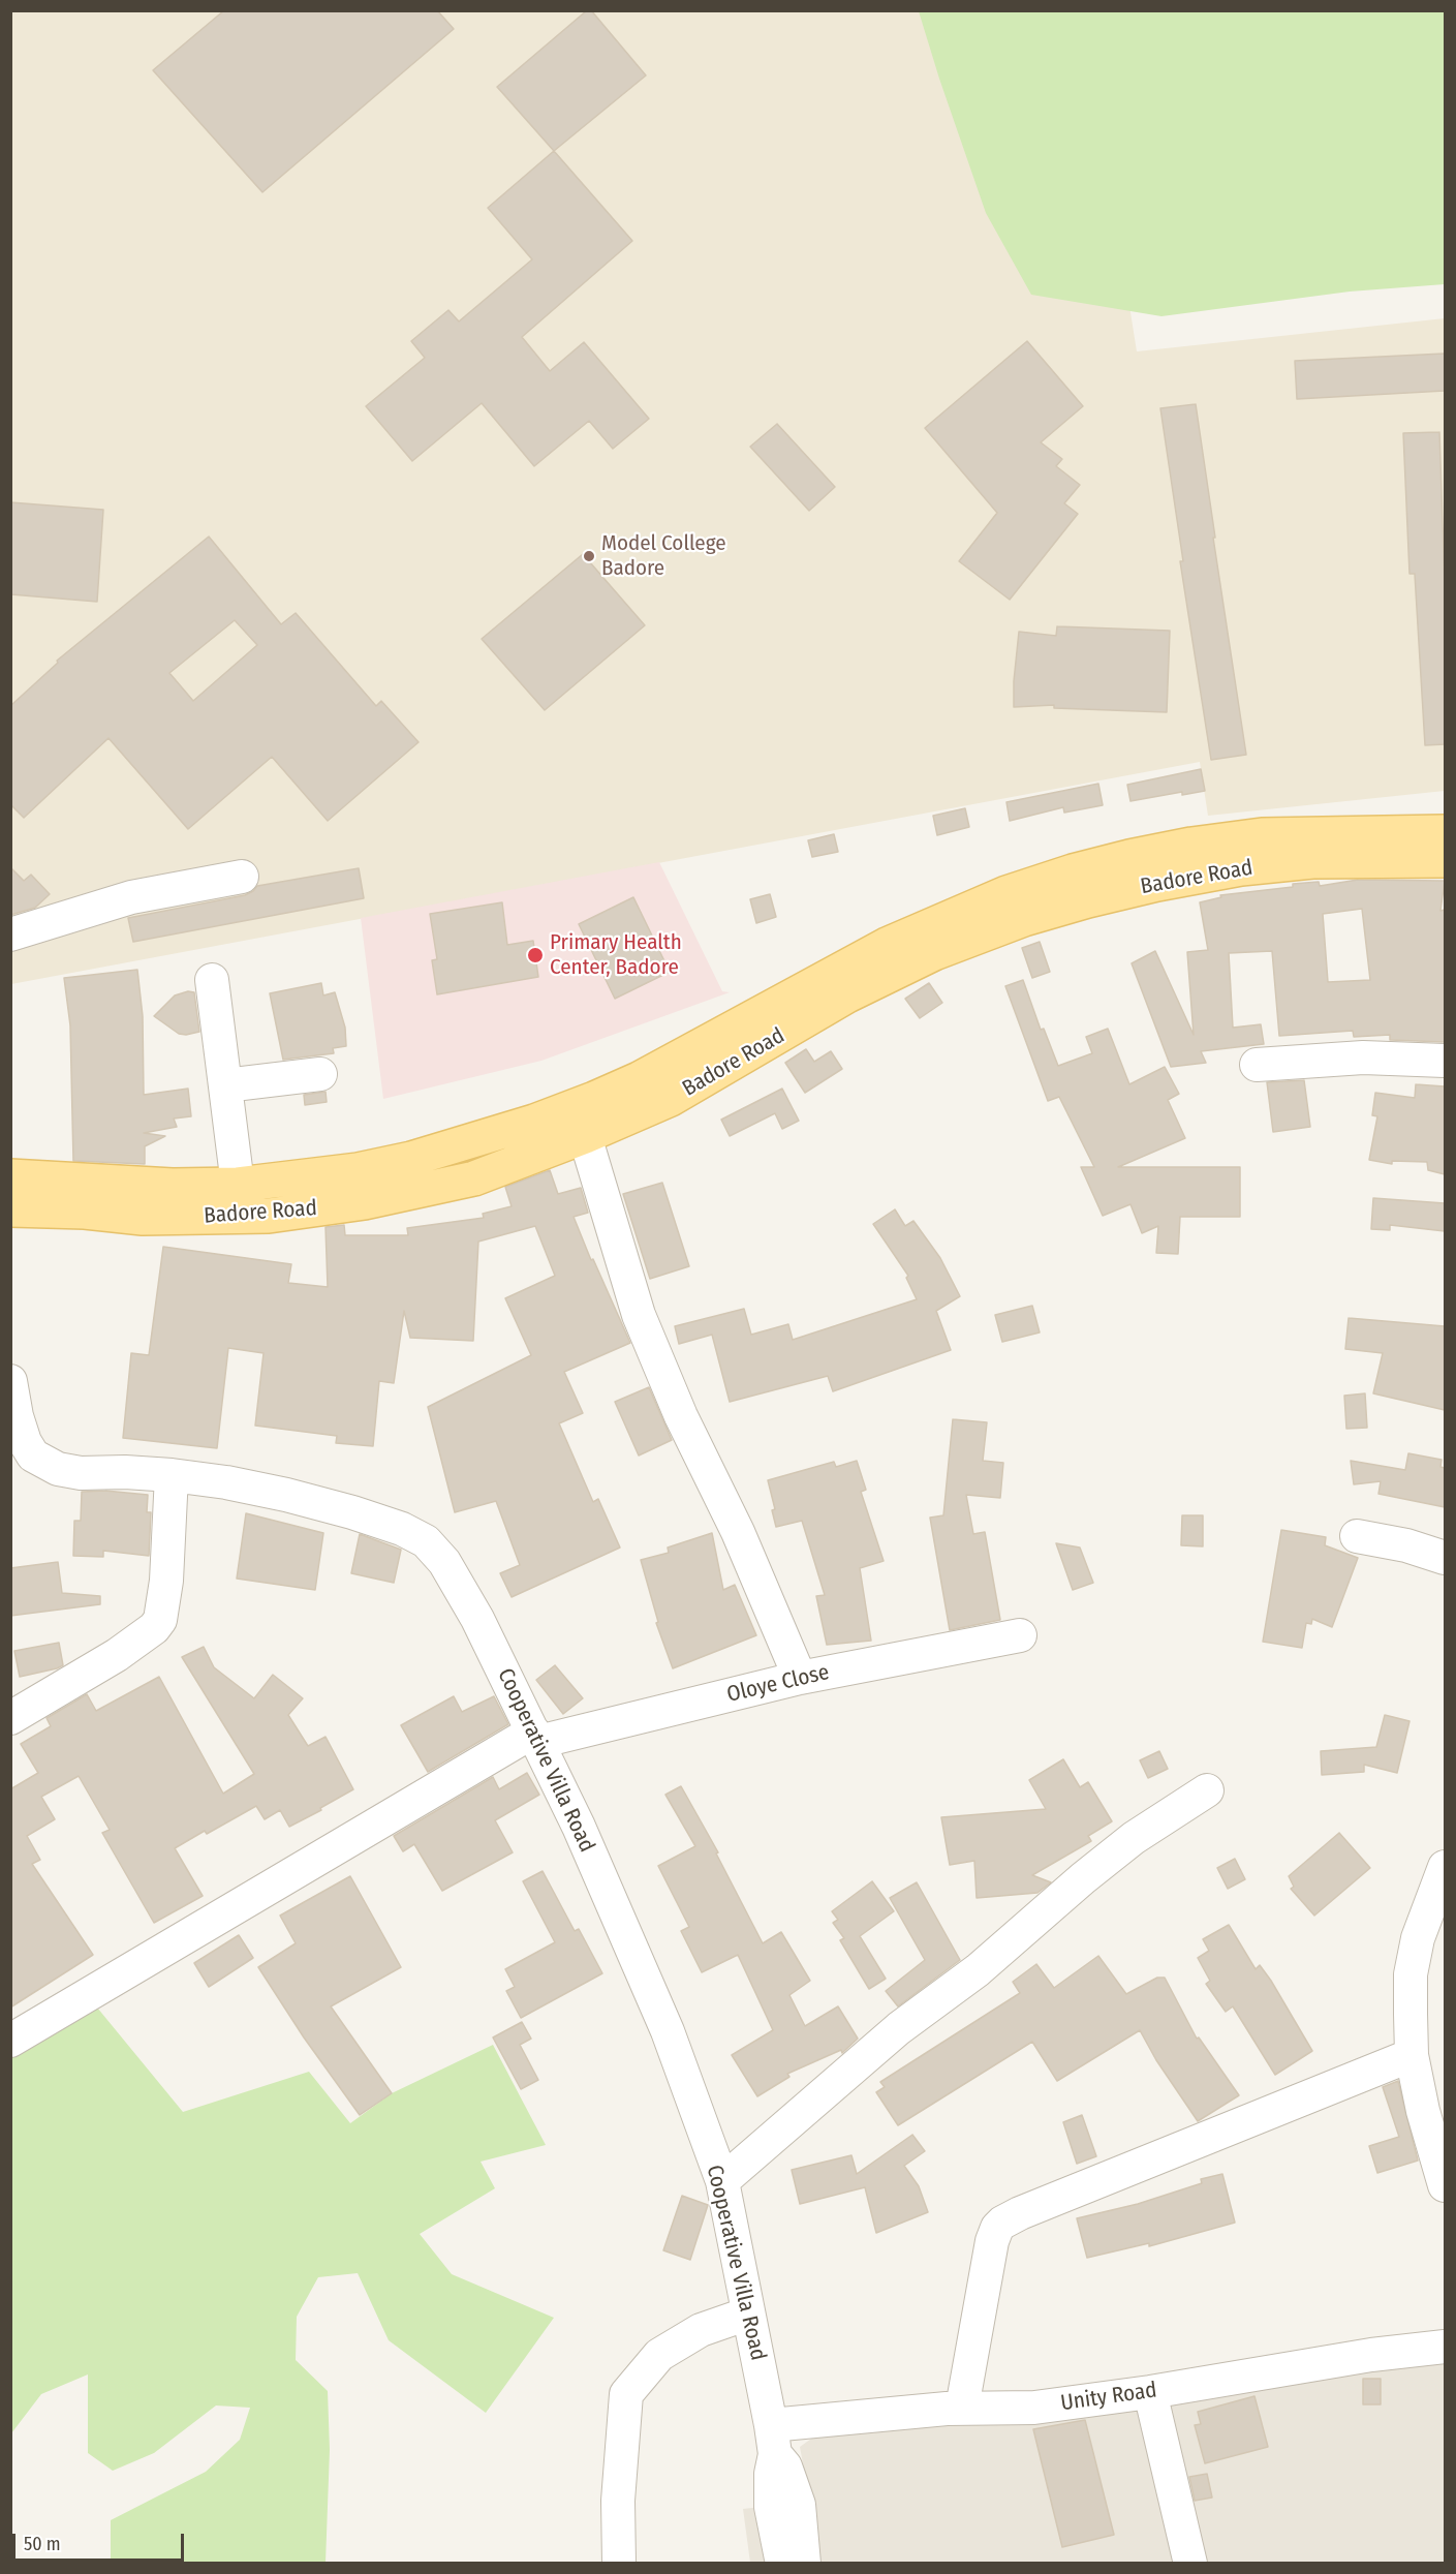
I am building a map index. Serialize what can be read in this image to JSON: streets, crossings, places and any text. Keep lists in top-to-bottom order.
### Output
{
  "streets": {
    "main road": ["Badore Road"],
    "street": ["Oloye Close", "Cooperative Villa Road", "Unity Road"]
  },
  "crossings": [
    ["Oloye Close", "Cooperative Villa Road"],
    ["Cooperative Villa Road", "Unity Road"]
  ],
  "places": ["Model College Badore", "Primary Health Center, Badore"],
  "scale_bar": "50 m"
}
